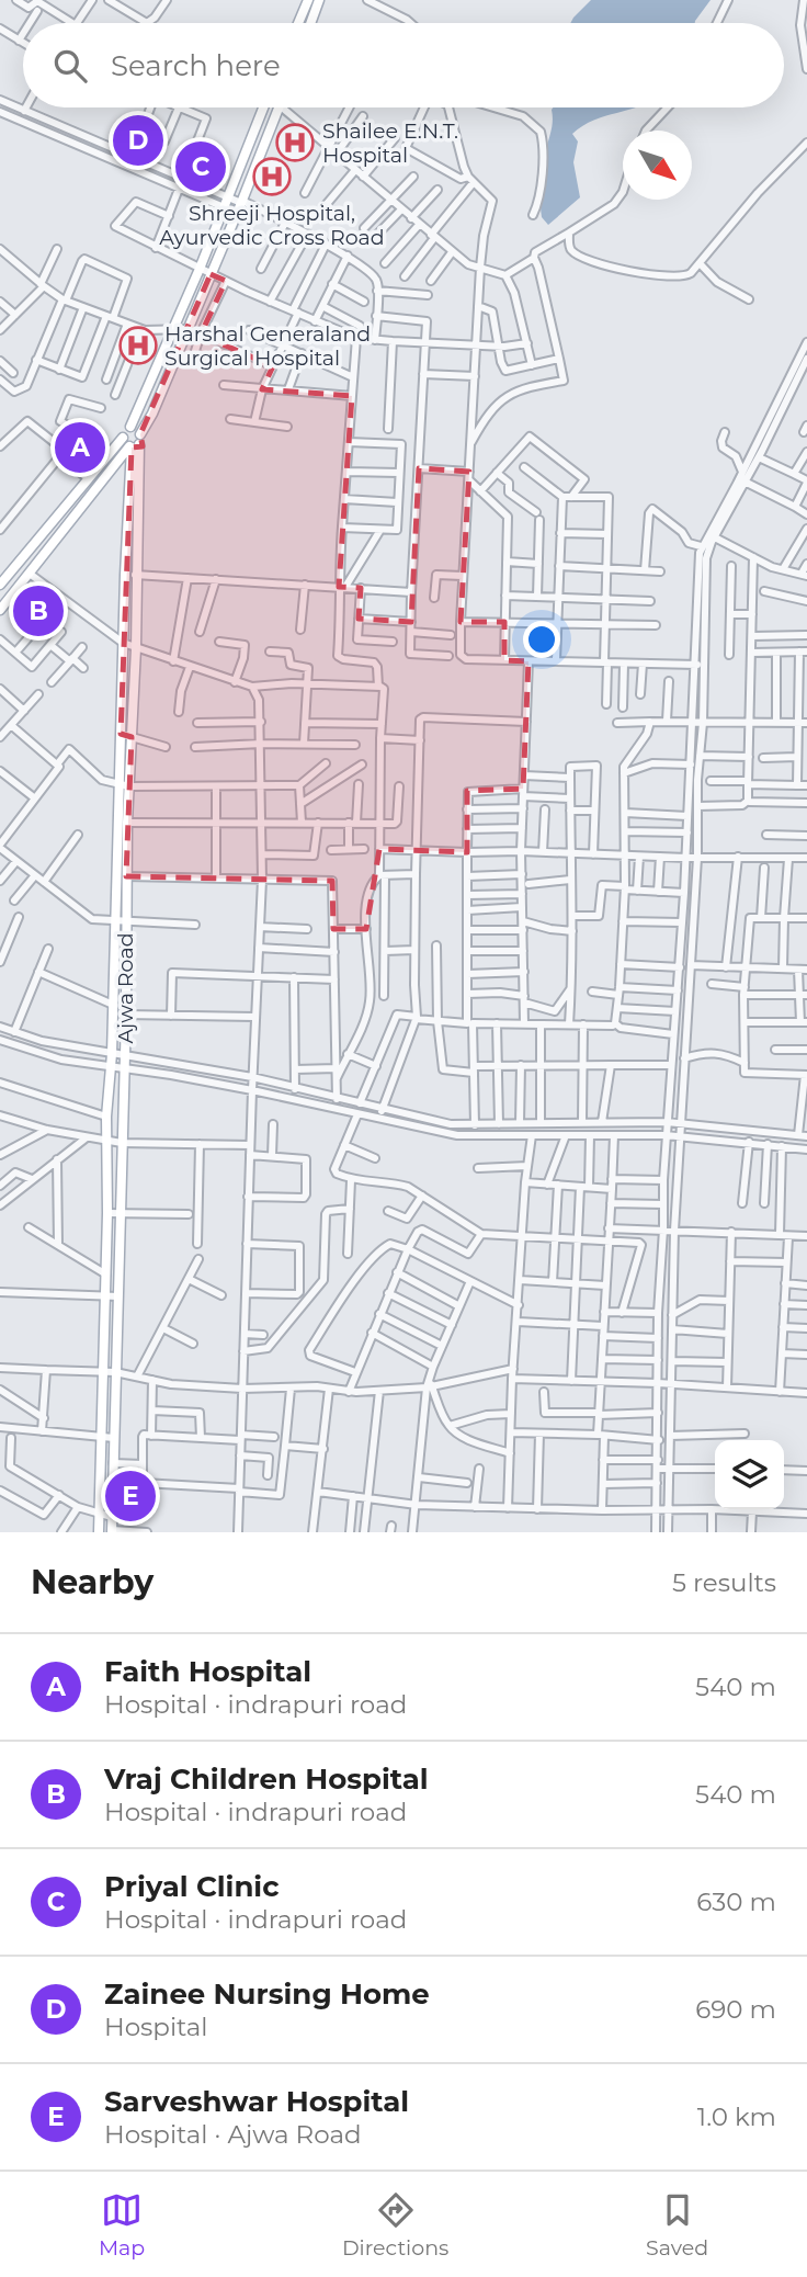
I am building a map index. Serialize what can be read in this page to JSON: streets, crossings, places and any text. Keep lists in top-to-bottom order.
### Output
{
  "streets": {
    "main road": ["Ajwa Road"]
  },
  "places": {
    "hospital": ["Shailee E.N.T. Hospital", "Shreeji Hospital, Ayurvedic Cross Road", "Harshal Generaland Surgical Hospital"]
  },
  "north": "bottom right",
  "page": {
    "search": "Search here",
    "pins": [
      "D",
      "C",
      "A",
      "B",
      "E"
    ],
    "heading": ["Nearby", "5 results"],
    "list": [
      {
        "mark": "A",
        "name": "Faith Hospital",
        "note": "Hospital · indrapuri road",
        "value": "540 m"
      },
      {
        "mark": "B",
        "name": "Vraj Children Hospital",
        "note": "Hospital · indrapuri road",
        "value": "540 m"
      },
      {
        "mark": "C",
        "name": "Priyal Clinic",
        "note": "Hospital · indrapuri road",
        "value": "630 m"
      },
      {
        "mark": "D",
        "name": "Zainee Nursing Home",
        "note": "Hospital",
        "value": "690 m"
      },
      {
        "mark": "E",
        "name": "Sarveshwar Hospital",
        "note": "Hospital · Ajwa Road",
        "value": "1.0 km"
      }
    ],
    "nav": ["Map", "Directions", "Saved"]
  }
}
